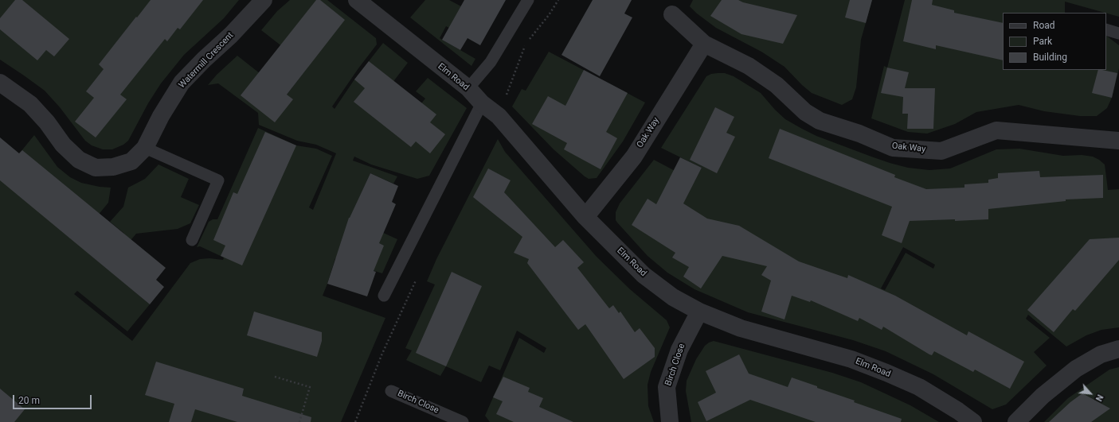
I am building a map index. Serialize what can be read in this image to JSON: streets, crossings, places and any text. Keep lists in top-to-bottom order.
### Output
{
  "streets": {
    "street": [
      "Watermill Crescent",
      "Elm Road",
      "Oak Way",
      "Birch Close"
    ]
  },
  "crossings": [
    ["Elm Road", "Oak Way"],
    ["Elm Road", "Birch Close"]
  ],
  "legend": ["Road", "Park", "Building"],
  "scale_bar": "20 m",
  "north": "bottom right"
}
